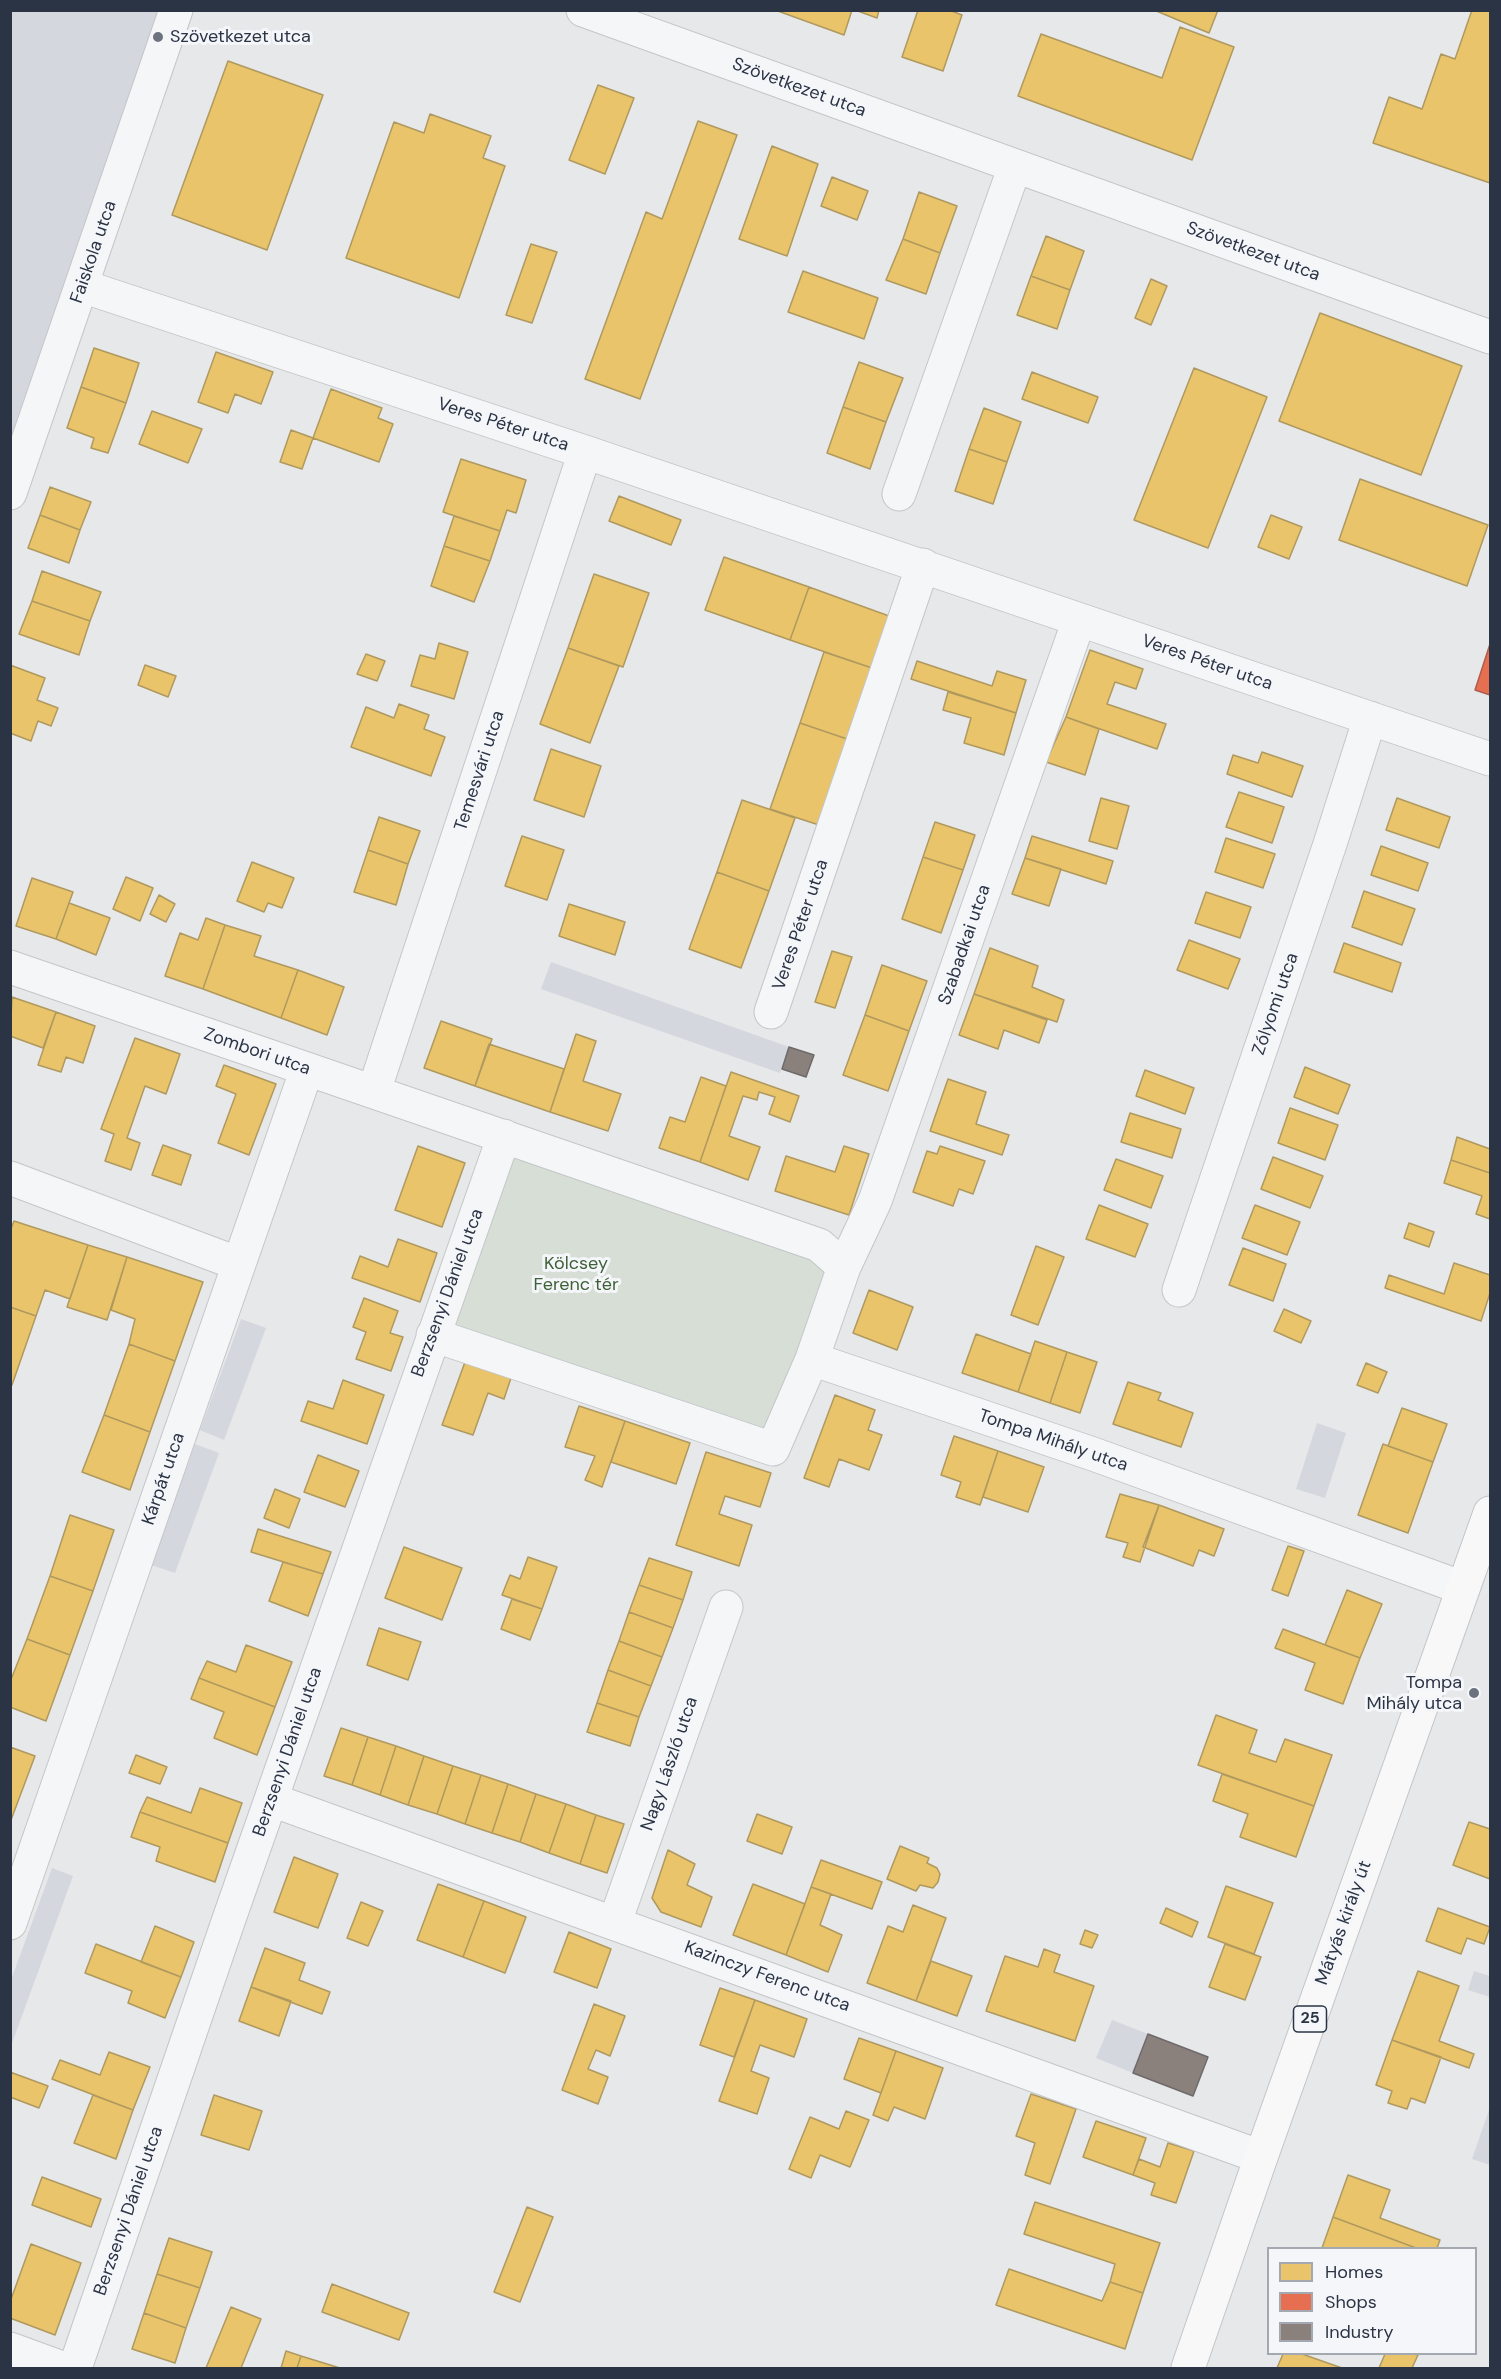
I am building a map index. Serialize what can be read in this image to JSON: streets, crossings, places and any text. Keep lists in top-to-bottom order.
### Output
{
  "streets": {
    "main road": ["Mátyás király út", "25"],
    "street": [
      "Szövetkezet utca",
      "Faiskola utca",
      "Veres Péter utca",
      "Temesvári utca",
      "Szabadkai utca",
      "Zólyomi utca",
      "Zombori utca",
      "Berzsenyi Dániel utca",
      "Tompa Mihály utca",
      "Kárpát utca",
      "Nagy László utca",
      "Kazinczy Ferenc utca"
    ]
  },
  "crossings": [
    ["Faiskola utca", "Veres Péter utca"],
    ["Veres Péter utca", "Temesvári utca"],
    ["Veres Péter utca", "Szabadkai utca"],
    ["Veres Péter utca", "Zólyomi utca"],
    ["Temesvári utca", "Zombori utca"],
    ["Zombori utca", "Berzsenyi Dániel utca"],
    ["Zombori utca", "Kárpát utca"],
    ["Berzsenyi Dániel utca", "Kazinczy Ferenc utca"],
    ["Tompa Mihály utca", "Mátyás király út"],
    ["Nagy László utca", "Kazinczy Ferenc utca"],
    ["Mátyás király út", "Kazinczy Ferenc utca"]
  ],
  "parks": ["Kölcsey Ferenc tér"],
  "places": ["Szövetkezet utca", "Tompa Mihály utca"],
  "legend": ["Homes", "Shops", "Industry"]
}
